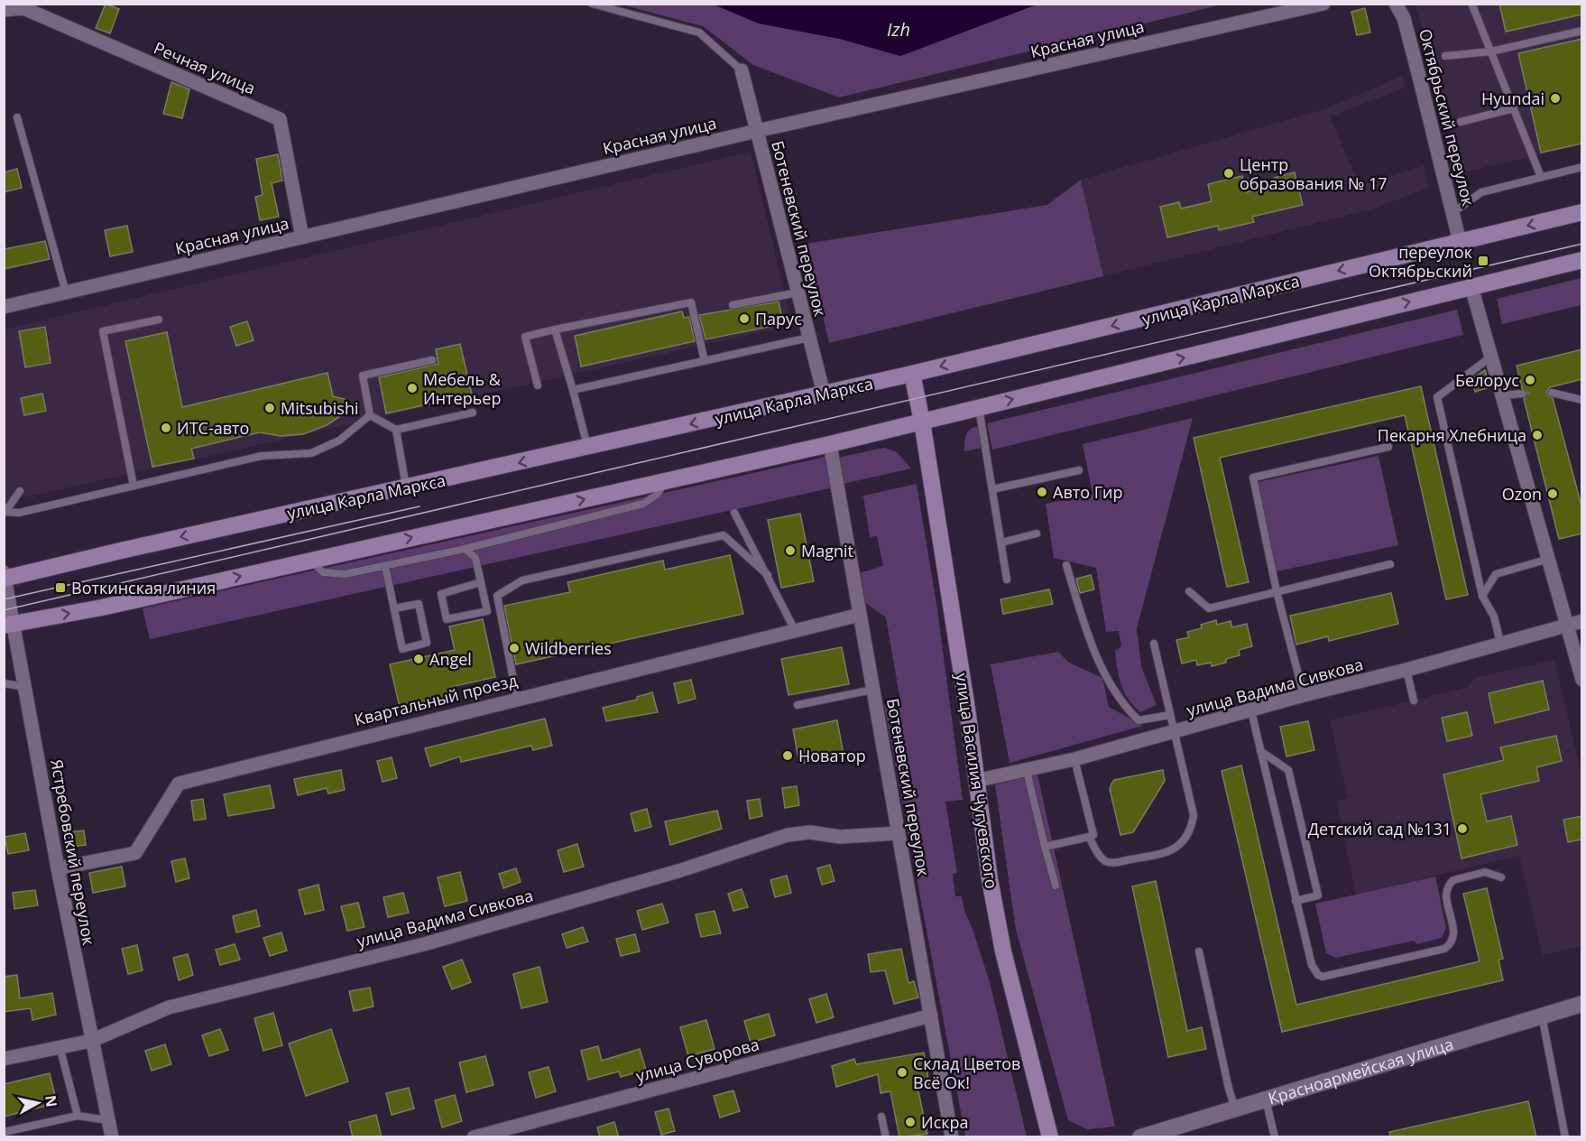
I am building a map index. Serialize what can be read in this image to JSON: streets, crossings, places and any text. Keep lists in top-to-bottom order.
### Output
{
  "streets": {
    "main road": ["улица Карла Маркса", "улица Василия Чугуевского"],
    "street": [
      "Красная улица",
      "Речная улица",
      "Октябрьский переулок",
      "Ботеневский переулок",
      "улица Вадима Сивкова",
      "Квартальный проезд",
      "Ястребовский переулок",
      "улица Суворова",
      "Красноармейская улица"
    ]
  },
  "crossings": [
    ["Красная улица", "Речная улица"],
    ["Красная улица", "Ботеневский переулок"],
    ["Октябрьский переулок", "улица Карла Маркса"],
    ["Ботеневский переулок", "улица Карла Маркса"],
    ["Ботеневский переулок", "улица Вадима Сивкова"],
    ["Ботеневский переулок", "Квартальный проезд"],
    ["Ботеневский переулок", "улица Суворова"],
    ["улица Карла Маркса", "улица Василия Чугуевского"],
    ["улица Карла Маркса", "Ястребовский переулок"],
    ["улица Вадима Сивкова", "улица Василия Чугуевского"],
    ["улица Вадима Сивкова", "Ястребовский переулок"],
    ["Квартальный проезд", "Ястребовский переулок"]
  ],
  "water": ["Izh"],
  "places": {
    "other": [
      "Hyundai",
      "Центр образования № 17",
      "Парус",
      "Белорус",
      "Мебель & Интерьер",
      "Mitsubishi",
      "ИТС-авто",
      "Пекарня Хлебница",
      "Авто Гир",
      "Ozon",
      "Magnit",
      "Wildberries",
      "Angel",
      "Новатор",
      "Детский сад №131",
      "Склад Цветов Всё Ок!",
      "Искра"
    ],
    "transit": ["переулок Октябрьский", "Воткинская линия"]
  },
  "north": "right"
}
